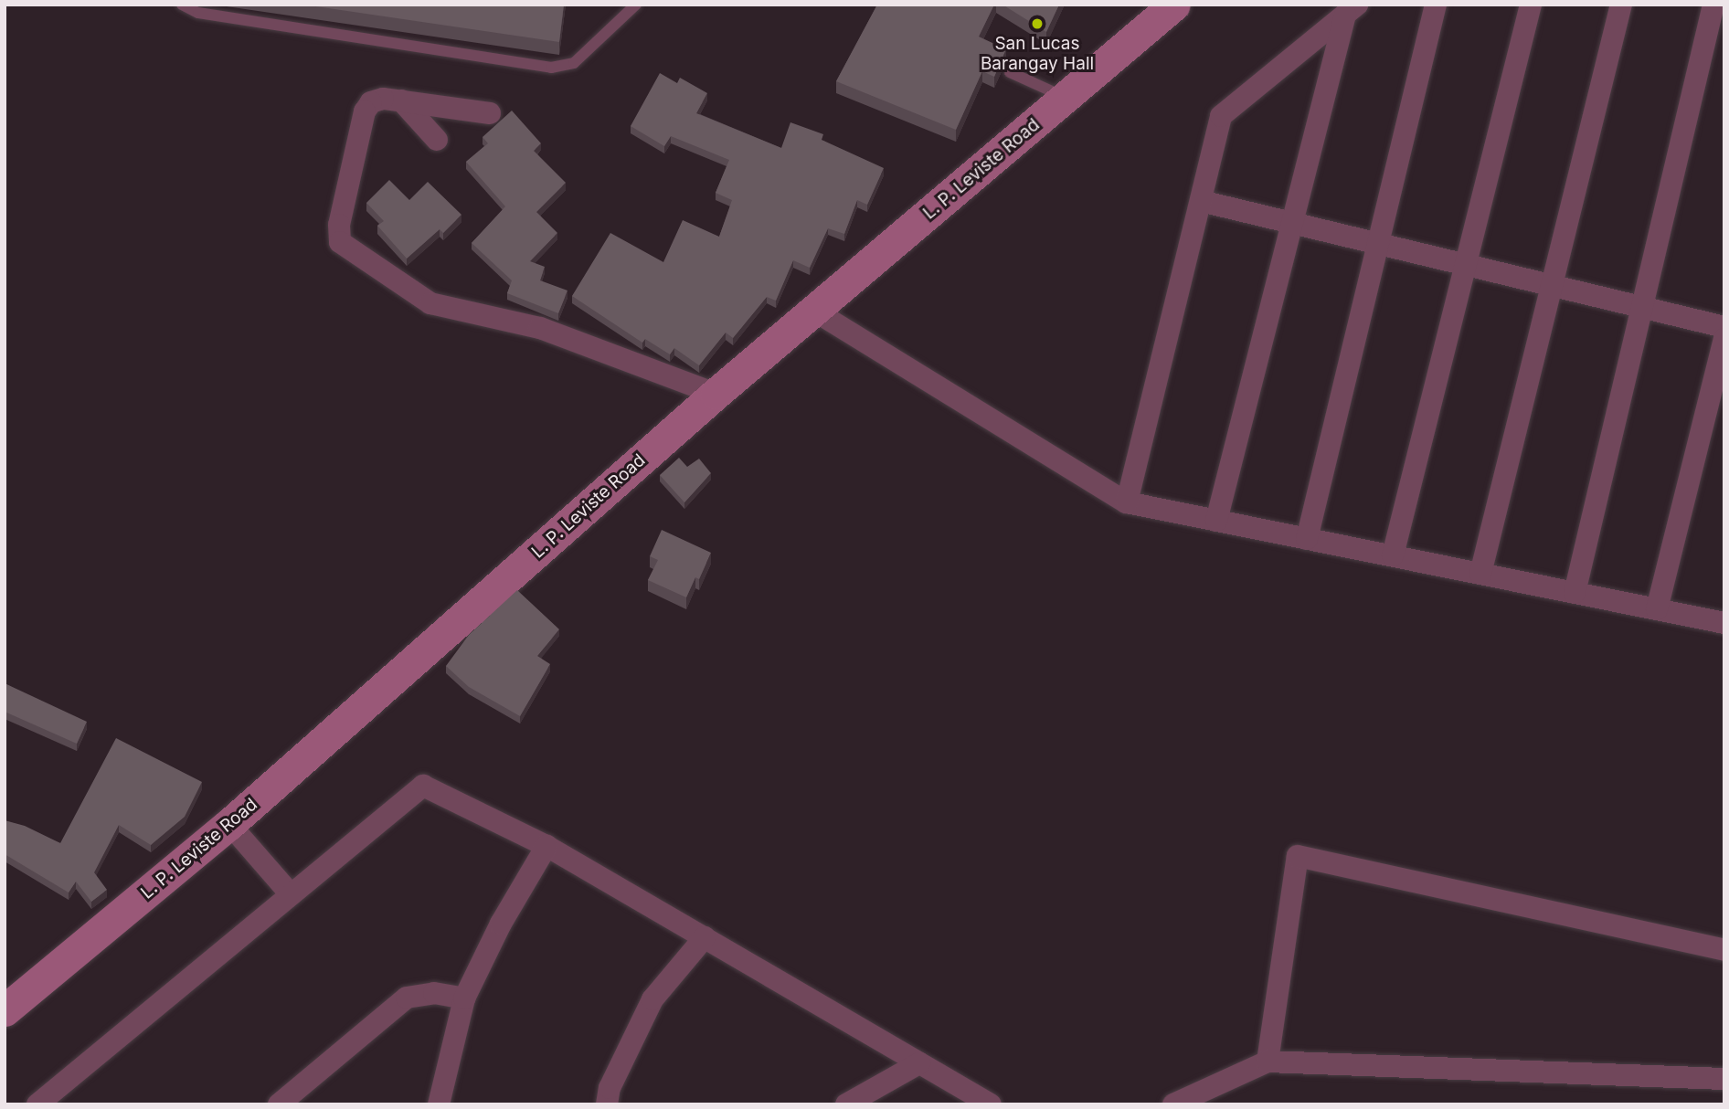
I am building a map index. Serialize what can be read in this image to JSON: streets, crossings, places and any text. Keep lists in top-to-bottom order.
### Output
{
  "streets": {
    "main road": ["L. P. Leviste Road"]
  },
  "places": ["San Lucas Barangay Hall"]
}
